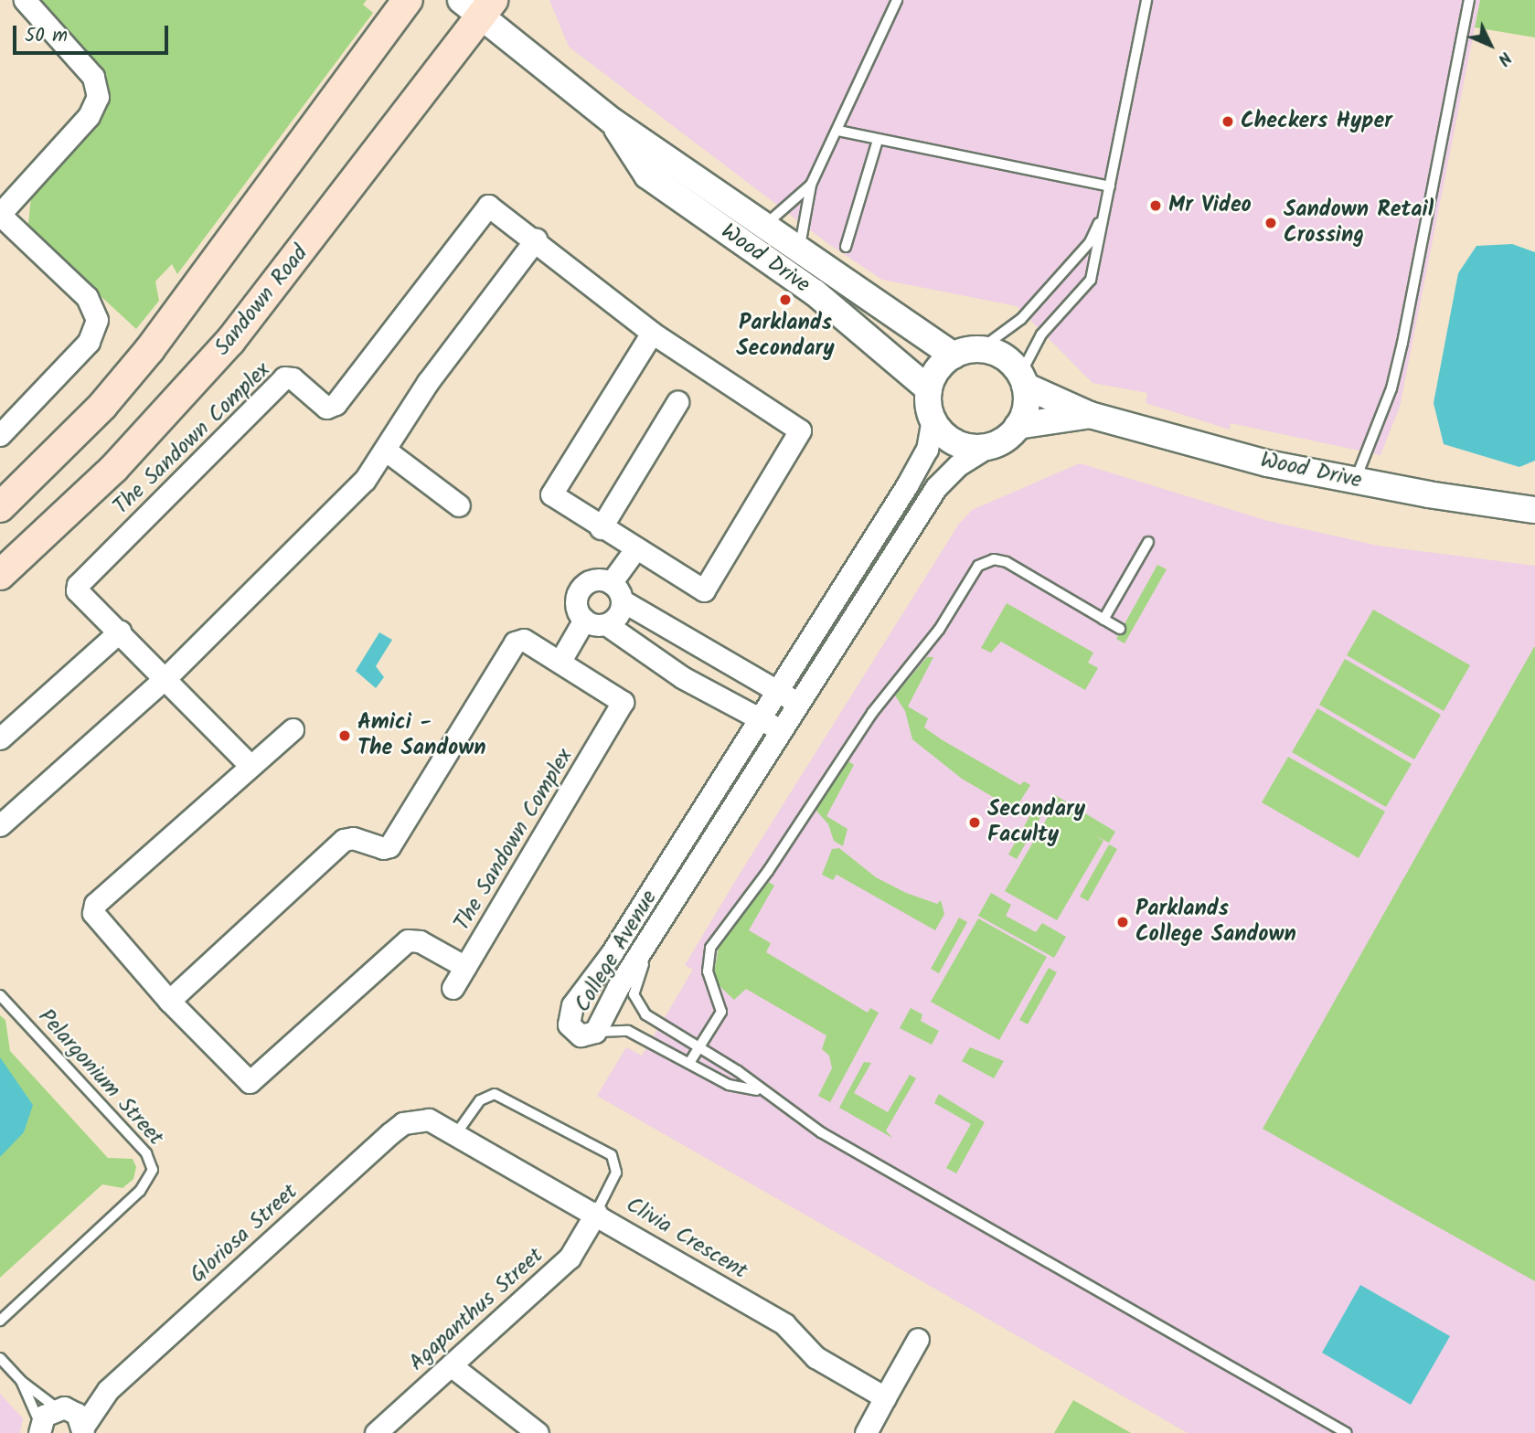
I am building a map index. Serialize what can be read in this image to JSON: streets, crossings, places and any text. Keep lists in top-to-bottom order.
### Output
{
  "streets": {
    "main road": ["Sandown Road"],
    "street": [
      "Wood Drive",
      "The Sandown Complex",
      "College Avenue",
      "Gloriosa Street",
      "Clivia Crescent",
      "Agapanthus Street"
    ],
    "lane": ["Pelargonium Street"]
  },
  "crossings": [
    ["Wood Drive", "Sandown Road"],
    ["Wood Drive", "College Avenue"],
    ["Gloriosa Street", "Clivia Crescent"],
    ["Clivia Crescent", "Agapanthus Street"]
  ],
  "places": [
    "Checkers Hyper",
    "Mr Video",
    "Sandown Retail Crossing",
    "Parklands Secondary",
    "Amici - The Sandown",
    "Secondary Faculty",
    "Parklands College Sandown"
  ],
  "scale_bar": "50 m",
  "north": "bottom right"
}
